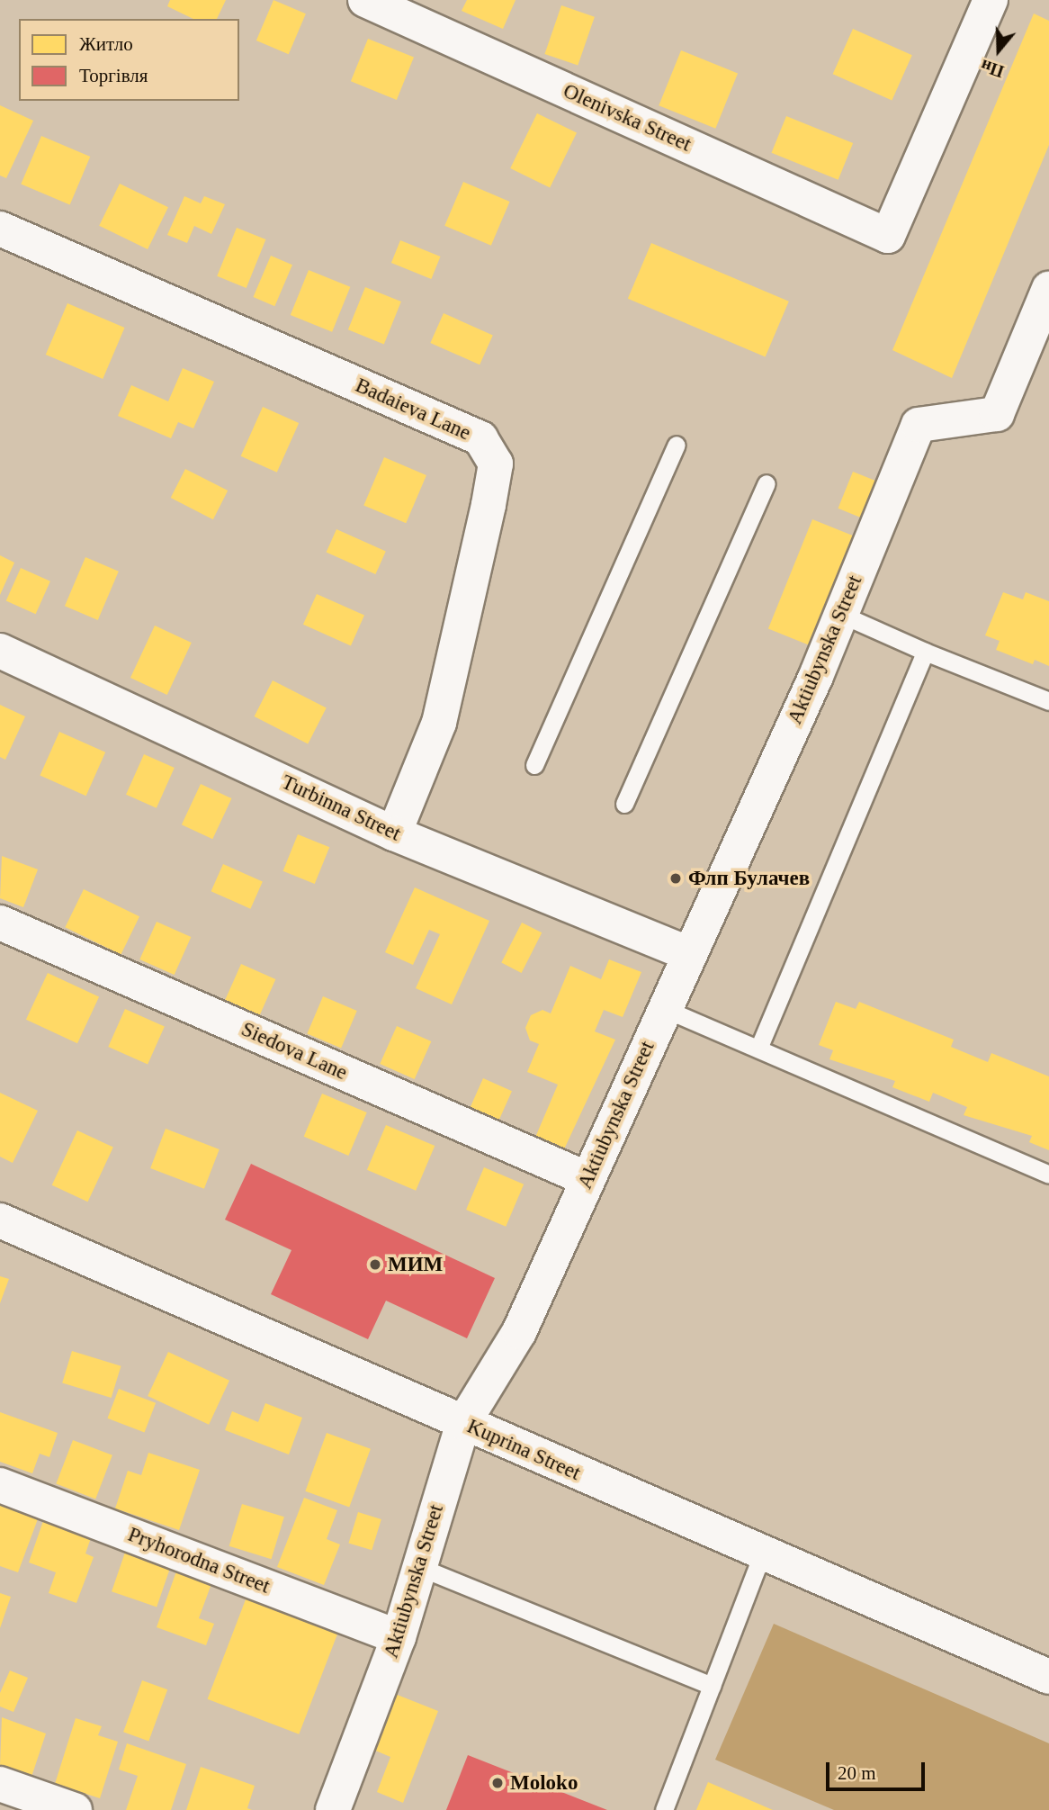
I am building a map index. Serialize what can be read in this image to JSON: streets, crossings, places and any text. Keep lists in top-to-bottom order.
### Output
{
  "streets": {
    "street": [
      "Olenivska Street",
      "Badaieva Lane",
      "Aktiubynska Street",
      "Turbinna Street",
      "Siedova Lane",
      "Kuprina Street",
      "Pryhorodna Street"
    ]
  },
  "crossings": [
    ["Badaieva Lane", "Turbinna Street"],
    ["Aktiubynska Street", "Turbinna Street"],
    ["Aktiubynska Street", "Siedova Lane"],
    ["Aktiubynska Street", "Kuprina Street"],
    ["Aktiubynska Street", "Pryhorodna Street"]
  ],
  "places": ["Флп Булачев", "МИМ", "Moloko"],
  "legend": ["Житло", "Торгівля"],
  "scale_bar": "20 m",
  "north": "bottom"
}
